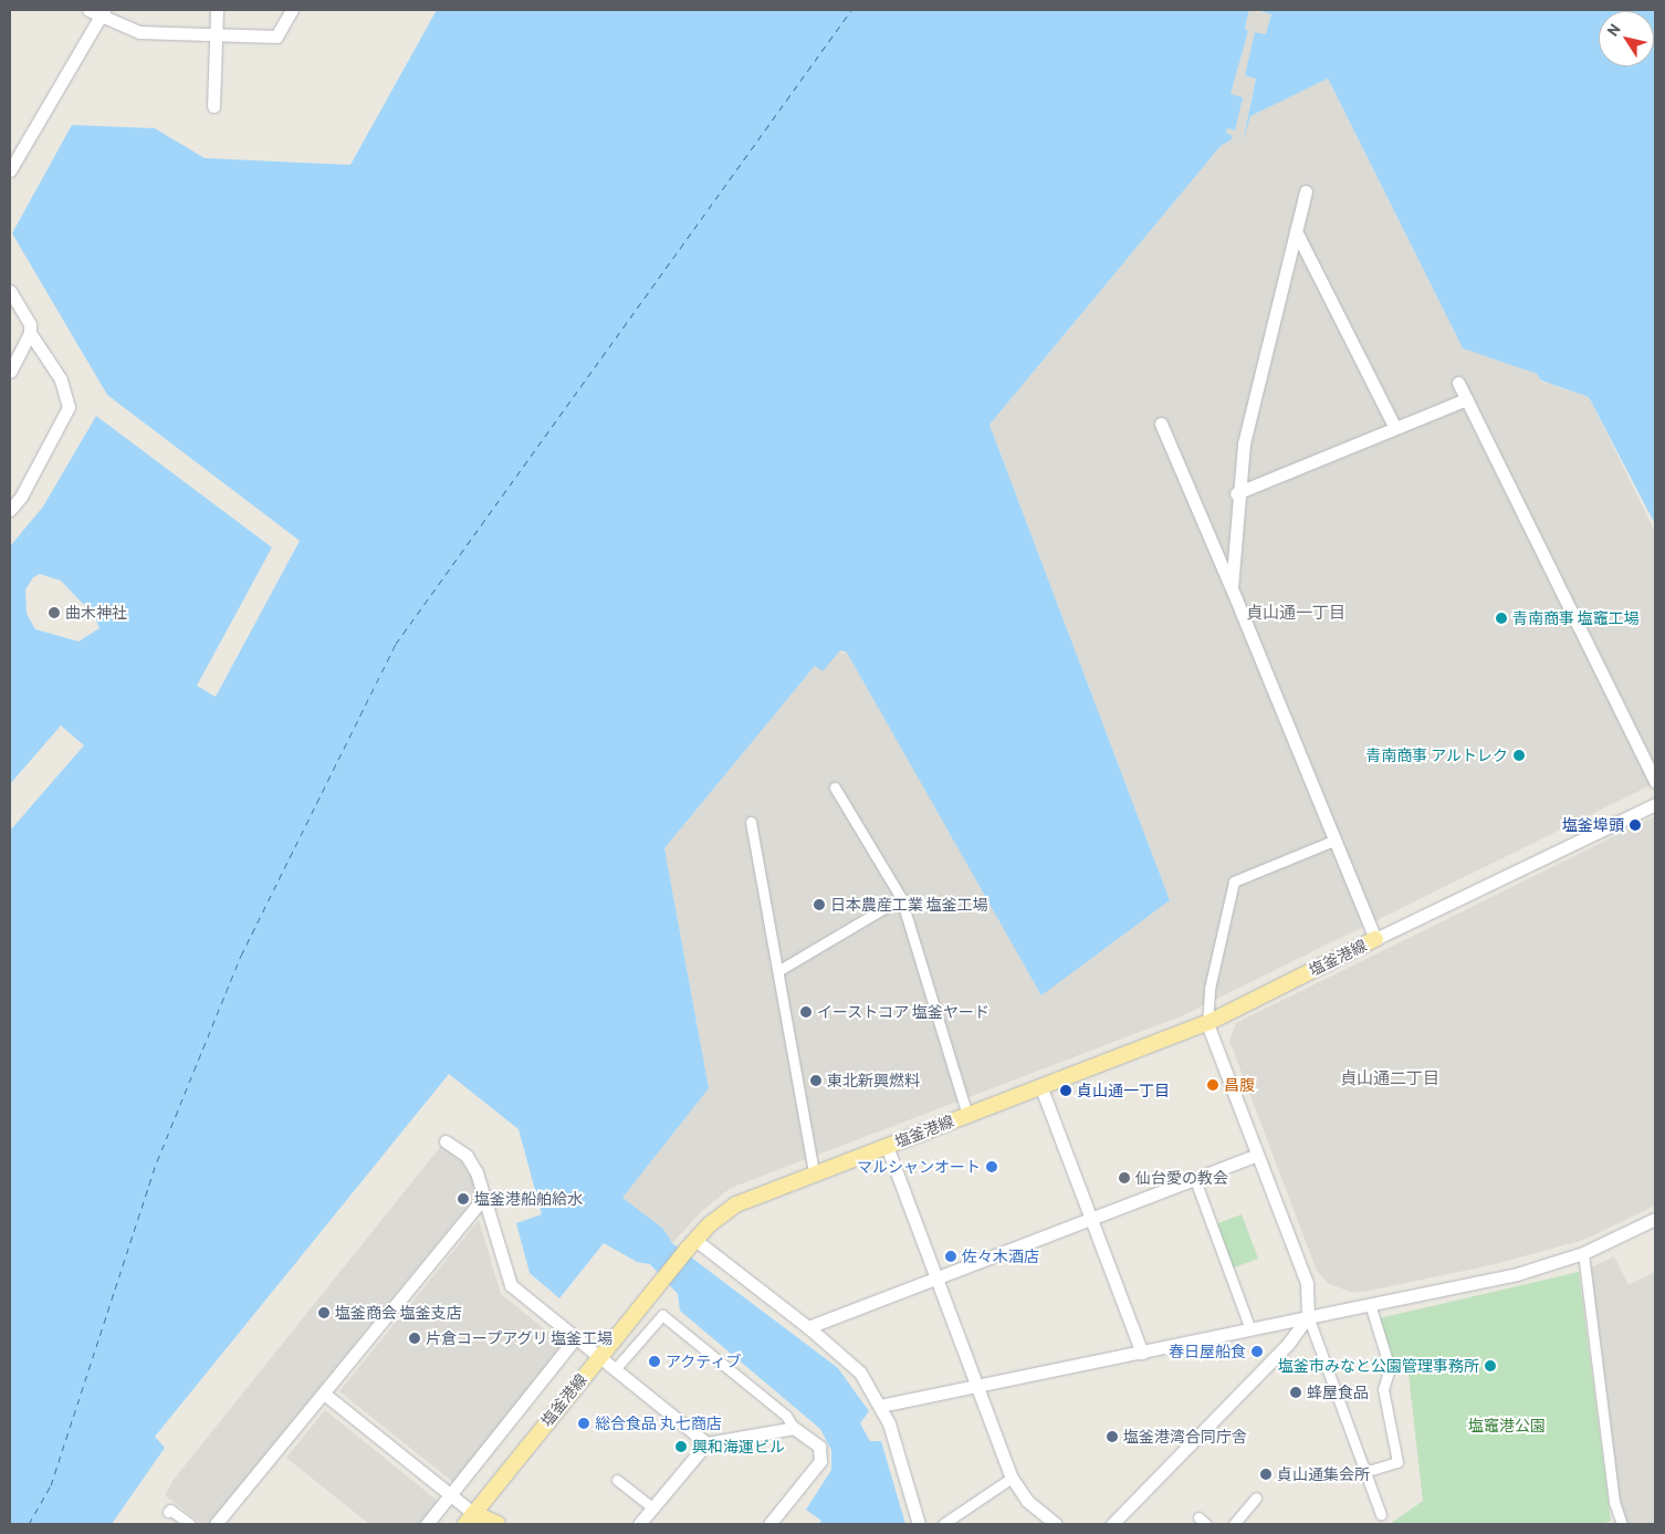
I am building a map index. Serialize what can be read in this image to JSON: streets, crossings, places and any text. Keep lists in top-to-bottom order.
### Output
{
  "streets": {
    "main road": ["塩釜港線"]
  },
  "districts": ["貞山通一丁目", "貞山通二丁目"],
  "parks": ["塩竈港公園"],
  "places": [
    "曲木神社",
    "青南商事 塩竈工場",
    "青南商事 アルトレク",
    "塩釜埠頭",
    "日本農産工業 塩釜工場",
    "イーストコア 塩釜ヤード",
    "東北新興燃料",
    "昌腹",
    "貞山通一丁目",
    "マルシャンオート",
    "仙台愛の教会",
    "塩釜港船舶給水",
    "佐々木酒店",
    "塩釜商会 塩釜支店",
    "片倉コープアグリ 塩釜工場",
    "春日屋船食",
    "アクティブ",
    "塩釜市みなと公園管理事務所",
    "蜂屋食品",
    "総合食品 丸七商店",
    "塩釜港湾合同庁舎",
    "興和海運ビル",
    "貞山通集会所"
  ],
  "north": "top left"
}
